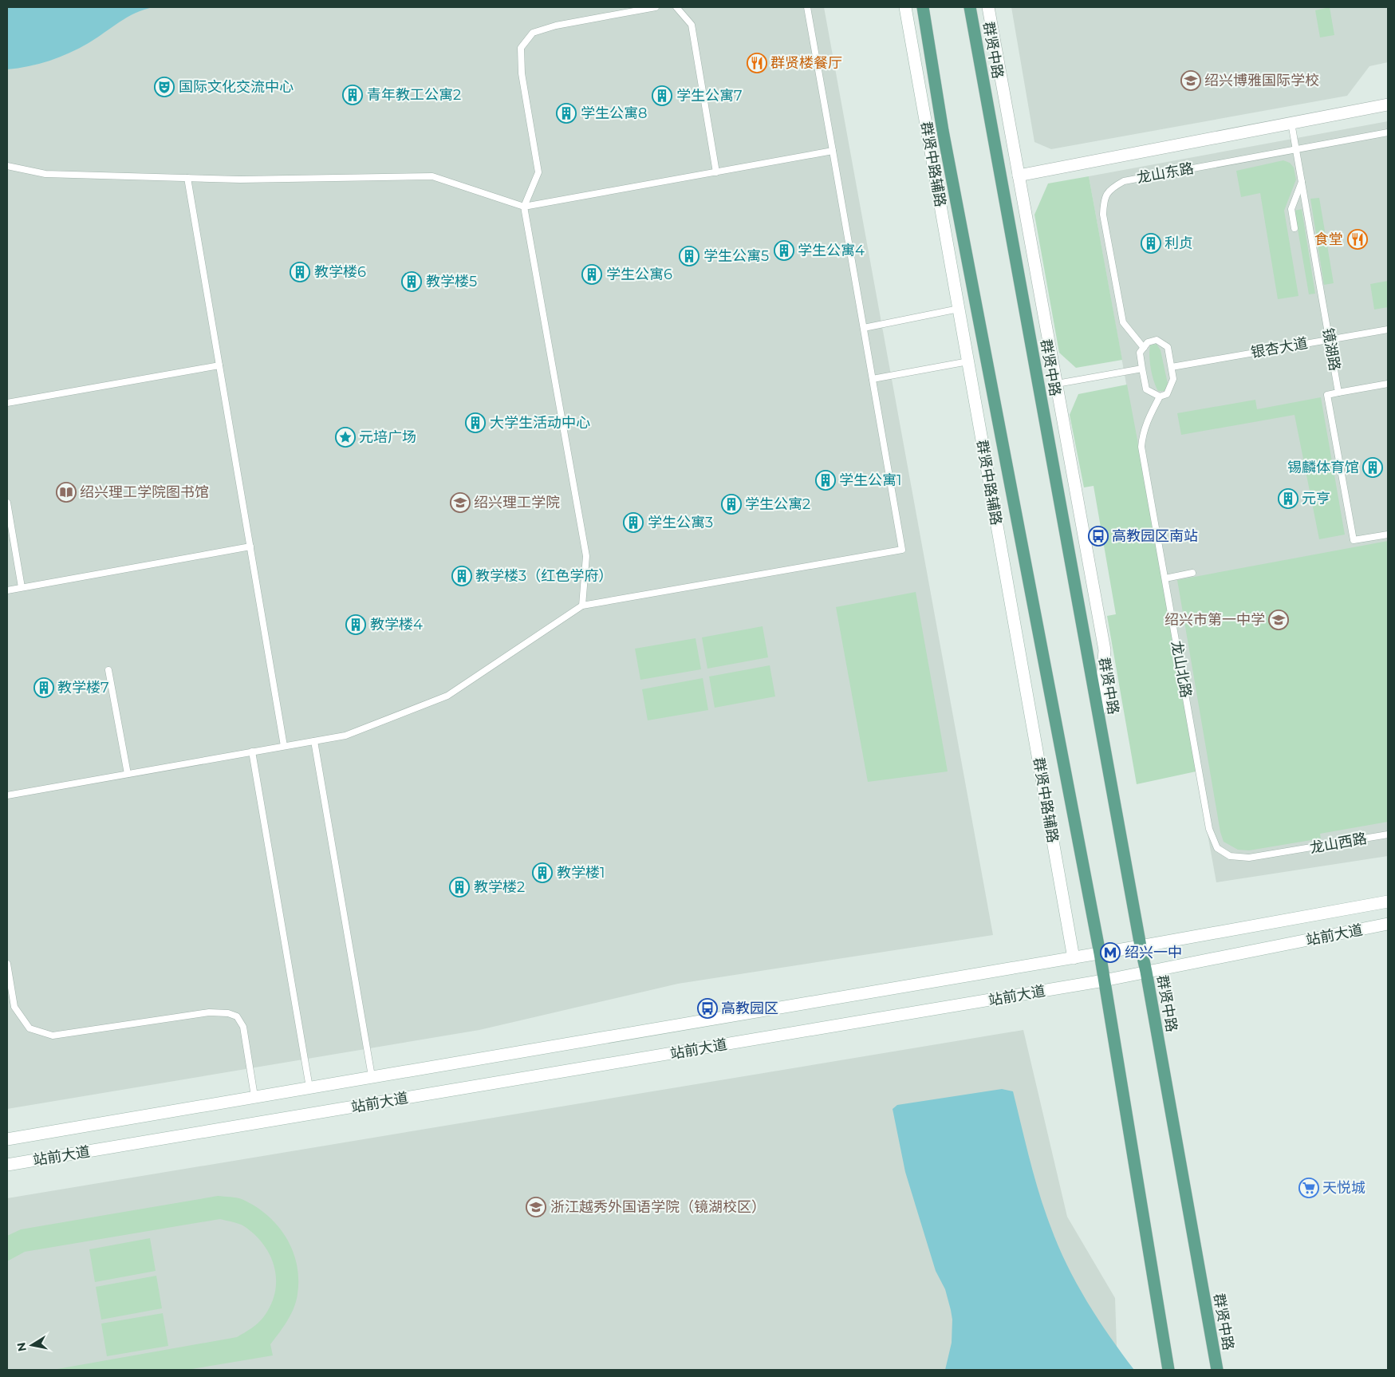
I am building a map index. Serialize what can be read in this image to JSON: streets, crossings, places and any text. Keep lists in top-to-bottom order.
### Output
{
  "streets": {
    "main road": ["群贤中路", "群贤中路辅路", "站前大道"],
    "lane": [
      "龙山东路",
      "银杏大道",
      "镜湖路",
      "龙山北路",
      "龙山西路"
    ]
  },
  "crossings": [
    ["群贤中路", "站前大道"],
    ["群贤中路辅路", "站前大道"],
    ["龙山东路", "镜湖路"],
    ["龙山东路", "龙山北路"],
    ["银杏大道", "镜湖路"],
    ["银杏大道", "龙山北路"],
    ["龙山北路", "龙山西路"]
  ],
  "places": {
    "restaurant": ["群贤楼餐厅", "食堂"],
    "school or university": [
      "绍兴博雅国际学校",
      "绍兴理工学院",
      "绍兴市第一中学",
      "浙江越秀外国语学院（镜湖校区）"
    ],
    "theatre": ["国际文化交流中心"],
    "building": [
      "青年教工公寓2",
      "学生公寓7",
      "学生公寓8",
      "利贞",
      "学生公寓4",
      "学生公寓5",
      "教学楼6",
      "学生公寓6",
      "教学楼5",
      "大学生活动中心",
      "锡麟体育馆",
      "学生公寓1",
      "元亨",
      "学生公寓2",
      "学生公寓3",
      "教学楼3（红色学府）",
      "教学楼4",
      "教学楼7",
      "教学楼1",
      "教学楼2"
    ],
    "place": ["元培广场"],
    "library": ["绍兴理工学院图书馆"],
    "bus stop": ["高教园区南站", "高教园区"],
    "metro station": ["绍兴一中"],
    "supermarket": ["天悦城"]
  },
  "north": "left"
}
